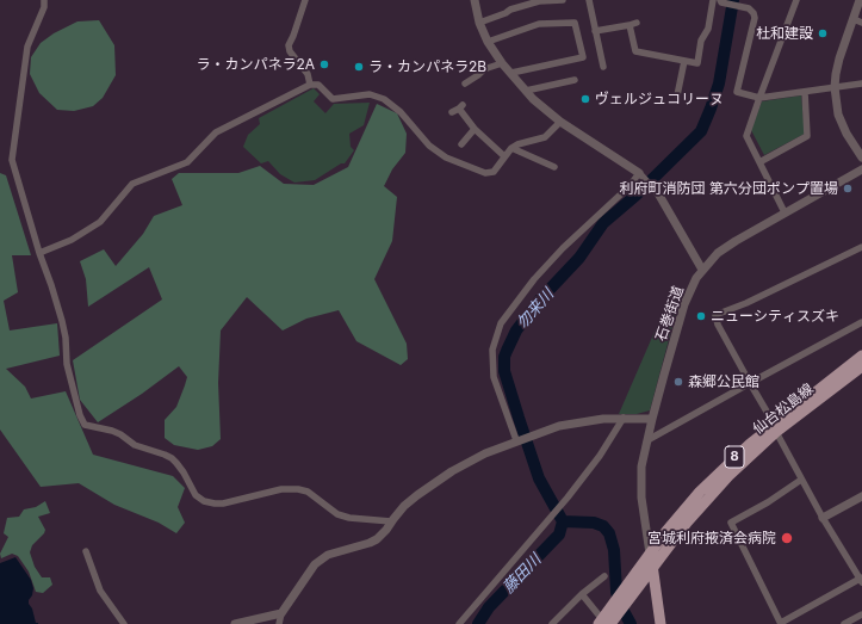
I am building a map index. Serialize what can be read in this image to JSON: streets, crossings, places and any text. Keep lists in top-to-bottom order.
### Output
{
  "streets": {
    "main road": ["仙台松島線", "8"],
    "street": ["石巻街道"]
  },
  "crossings": [
    ["石巻街道", "仙台松島線"]
  ],
  "water": ["勿来川", "藤田川"],
  "places": [
    "杜和建設",
    "ラ・カンパネラ2A",
    "ラ・カンパネラ2B",
    "ヴェルジュコリーヌ",
    "利府町消防団 第六分団ポンプ置場",
    "ニューシティスズキ",
    "森郷公民館",
    "宮城利府掖済会病院"
  ]
}
